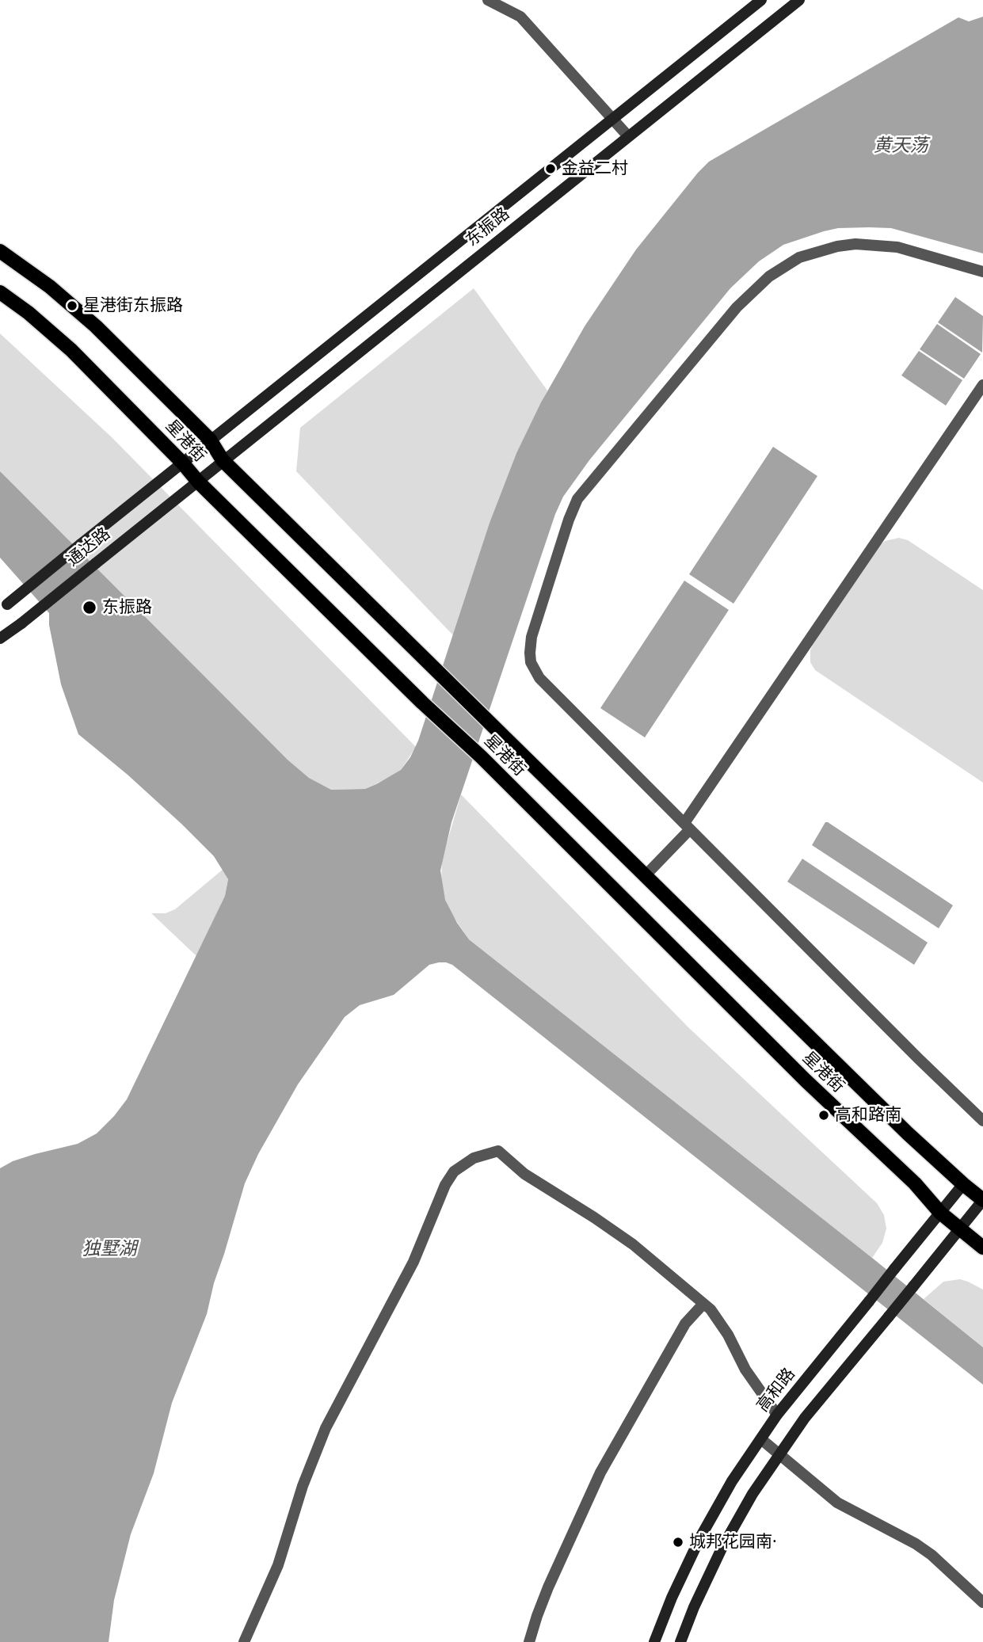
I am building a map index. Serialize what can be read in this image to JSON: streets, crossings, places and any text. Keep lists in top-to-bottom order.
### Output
{
  "streets": {
    "main road": [
      "东振路",
      "星港街",
      "通达路",
      "高和路"
    ]
  },
  "crossings": [
    ["东振路", "星港街"],
    ["东振路", "通达路"],
    ["星港街", "通达路"],
    ["星港街", "高和路"]
  ],
  "water": ["黄天荡", "独墅湖"],
  "places": [
    "金益二村",
    "星港街东振路",
    "东振路",
    "高和路南",
    "城邦花园南·"
  ]
}
